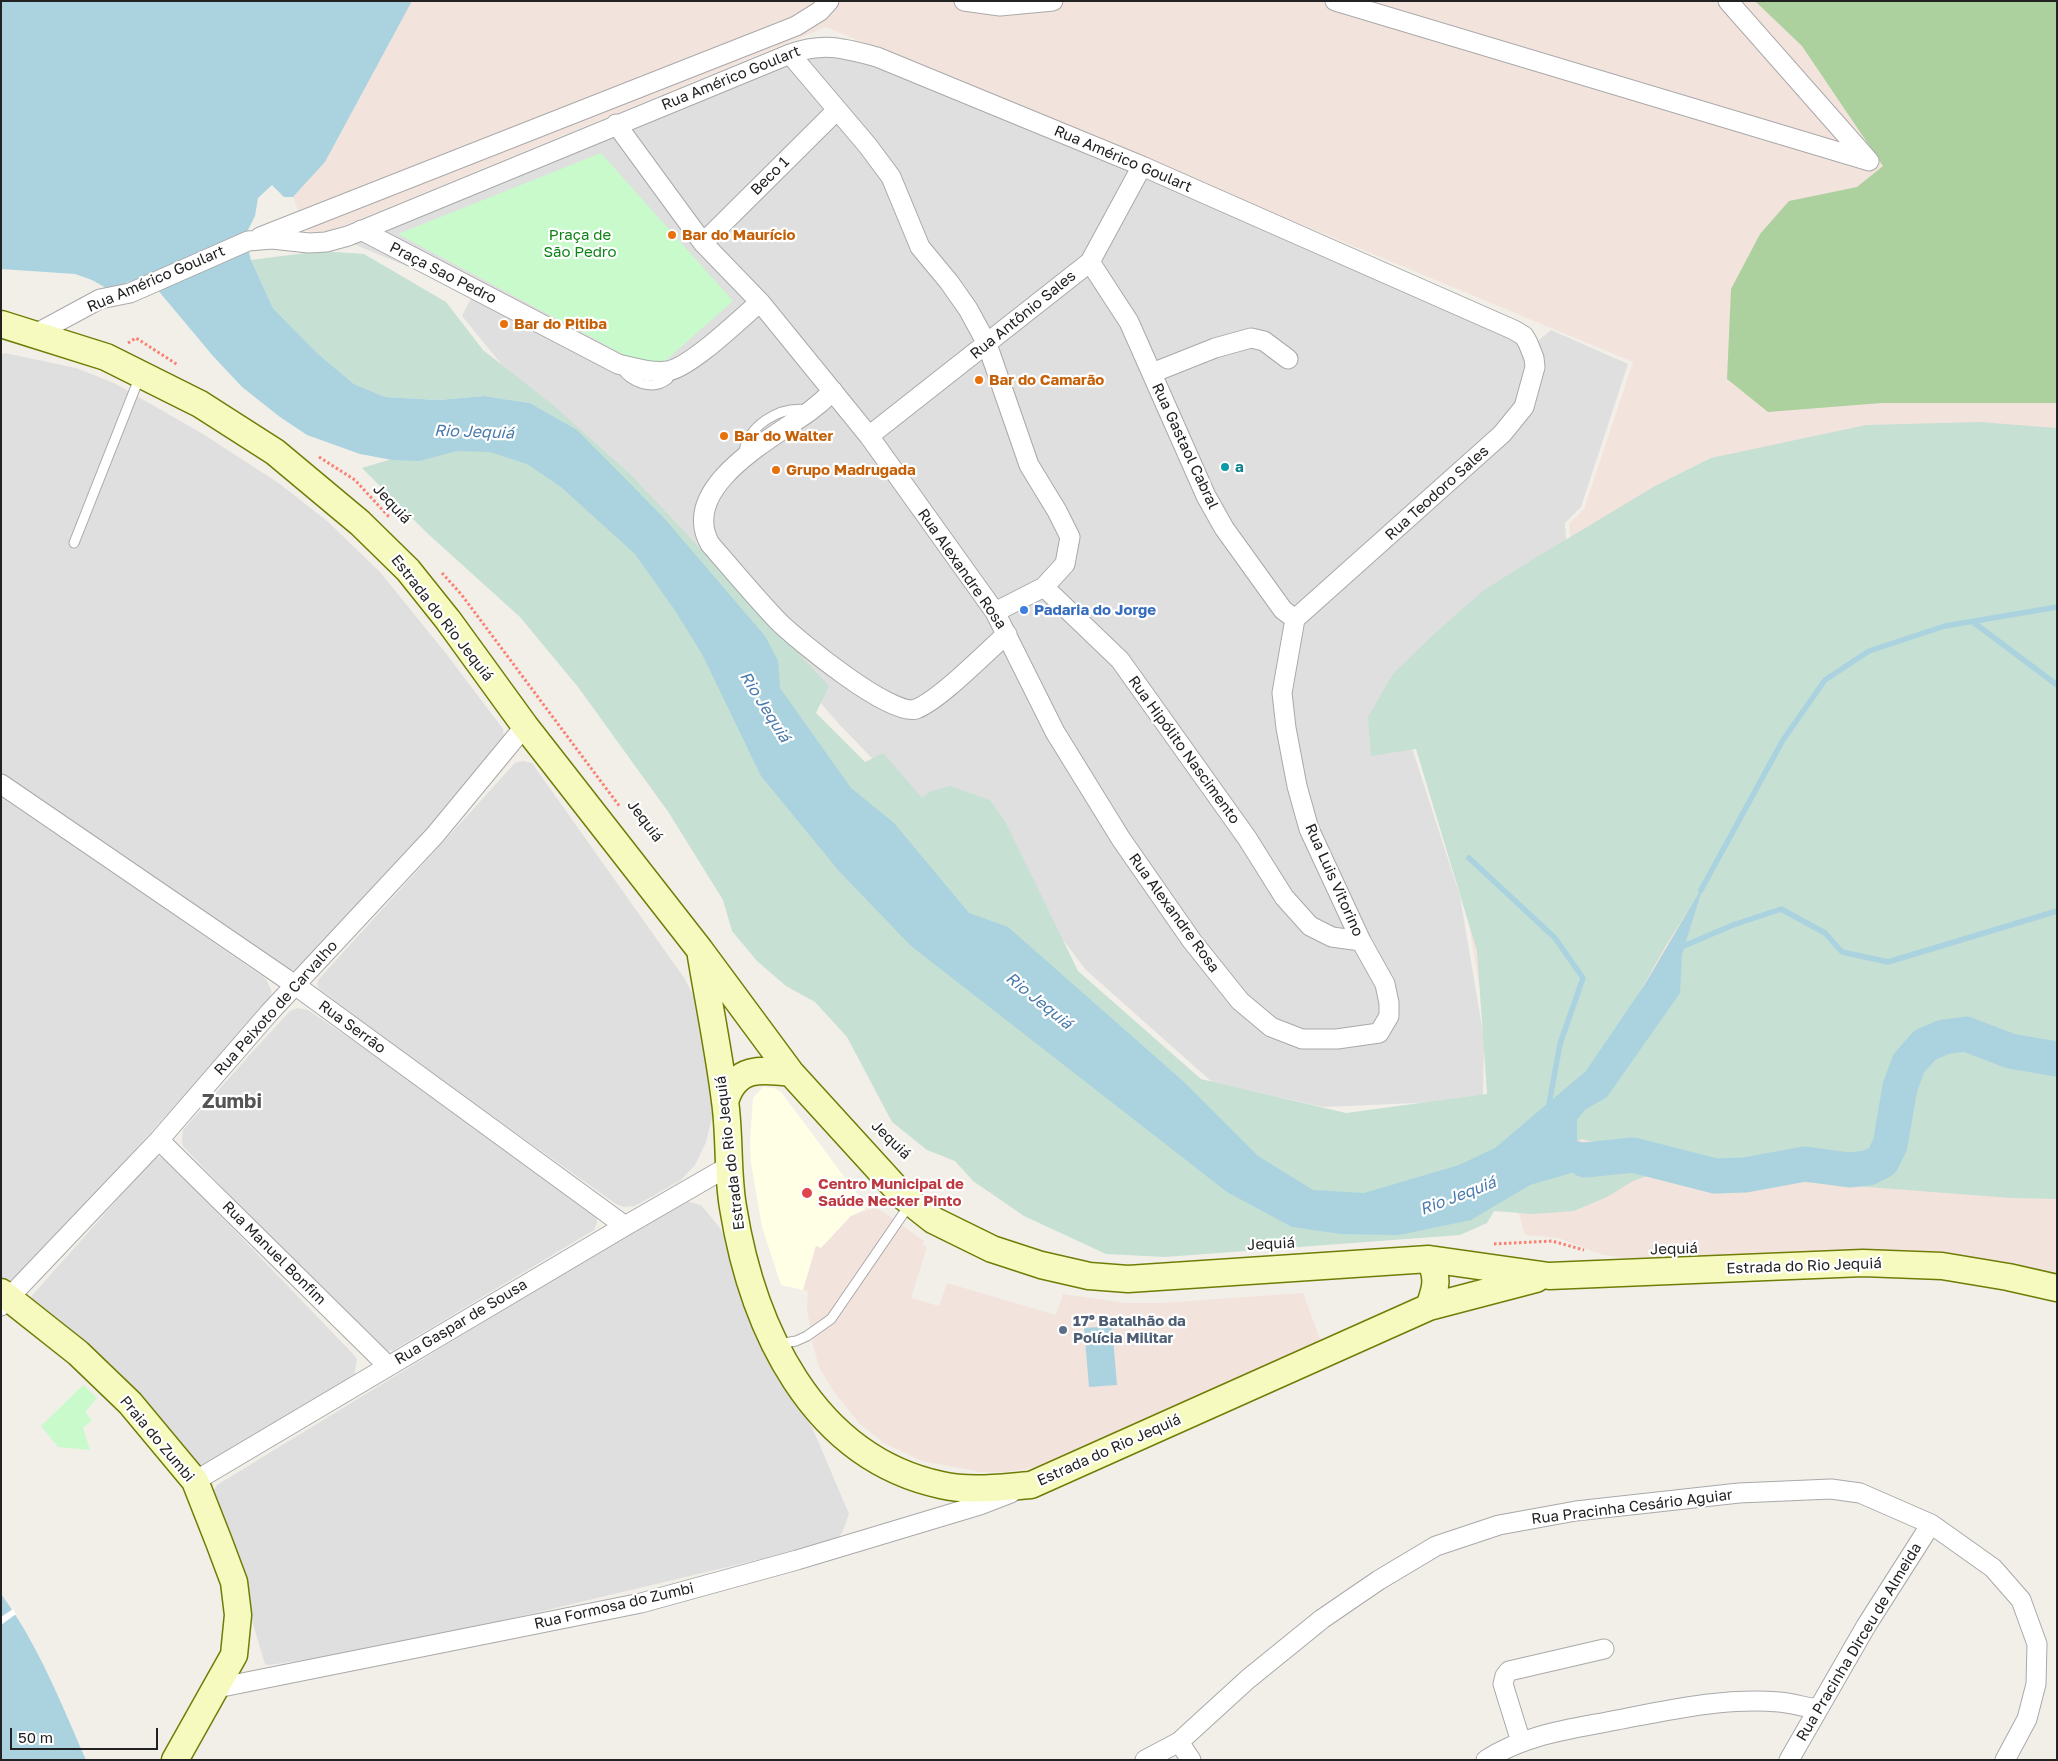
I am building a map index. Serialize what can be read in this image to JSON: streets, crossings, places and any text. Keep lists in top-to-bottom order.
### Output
{
  "streets": {
    "main road": ["Estrada do Rio Jequiá", "Praia do Zumbi"],
    "street": [
      "Rua Américo Goulart",
      "Beco 1",
      "Praça Sao Pedro",
      "Rua Antônio Sales",
      "Rua Gastaol Cabral",
      "Rua Teodoro Sales",
      "Rua Alexandre Rosa",
      "Rua Hipólito Nascimento",
      "Rua Luis Vitorino",
      "Rua Peixoto de Carvalho",
      "Rua Serrão",
      "Rua Manuel Bonfim",
      "Rua Gaspar de Sousa",
      "Rua Pracinha Cesário Aguiar",
      "Rua Formosa do Zumbi",
      "Rua Pracinha Dirceu de Almeida"
    ],
    "path": ["Jequiá"]
  },
  "crossings": [
    ["Rua Américo Goulart", "Praça Sao Pedro"],
    ["Rua Américo Goulart", "Rua Antônio Sales"],
    ["Rua Américo Goulart", "Rua Teodoro Sales"],
    ["Rua Américo Goulart", "Rua Alexandre Rosa"],
    ["Rua Américo Goulart", "Estrada do Rio Jequiá"],
    ["Beco 1", "Rua Alexandre Rosa"],
    ["Praça Sao Pedro", "Rua Alexandre Rosa"],
    ["Rua Antônio Sales", "Rua Gastaol Cabral"],
    ["Rua Antônio Sales", "Rua Alexandre Rosa"],
    ["Rua Gastaol Cabral", "Rua Teodoro Sales"],
    ["Rua Gastaol Cabral", "Rua Luis Vitorino"],
    ["Rua Teodoro Sales", "Rua Luis Vitorino"],
    ["Rua Alexandre Rosa", "Rua Luis Vitorino"],
    ["Estrada do Rio Jequiá", "Rua Peixoto de Carvalho"],
    ["Estrada do Rio Jequiá", "Rua Gaspar de Sousa"],
    ["Estrada do Rio Jequiá", "Rua Formosa do Zumbi"],
    ["Rua Hipólito Nascimento", "Rua Luis Vitorino"],
    ["Rua Peixoto de Carvalho", "Rua Serrão"],
    ["Rua Peixoto de Carvalho", "Rua Manuel Bonfim"],
    ["Rua Peixoto de Carvalho", "Praia do Zumbi"],
    ["Rua Serrão", "Rua Gaspar de Sousa"],
    ["Rua Manuel Bonfim", "Rua Gaspar de Sousa"],
    ["Rua Gaspar de Sousa", "Praia do Zumbi"],
    ["Praia do Zumbi", "Rua Formosa do Zumbi"],
    ["Rua Pracinha Cesário Aguiar", "Rua Pracinha Dirceu de Almeida"]
  ],
  "districts": ["Zumbi"],
  "water": ["Rio Jequiá"],
  "parks": ["Praça de São Pedro"],
  "places": [
    "Bar do Maurício",
    "Bar do Pitiba",
    "Bar do Camarão",
    "Bar do Walter",
    "a",
    "Grupo Madrugada",
    "Padaria do Jorge",
    "Centro Municipal de Saúde Necker Pinto",
    "17º Batalhão da Polícia Militar"
  ],
  "scale_bar": "50 m"
}
